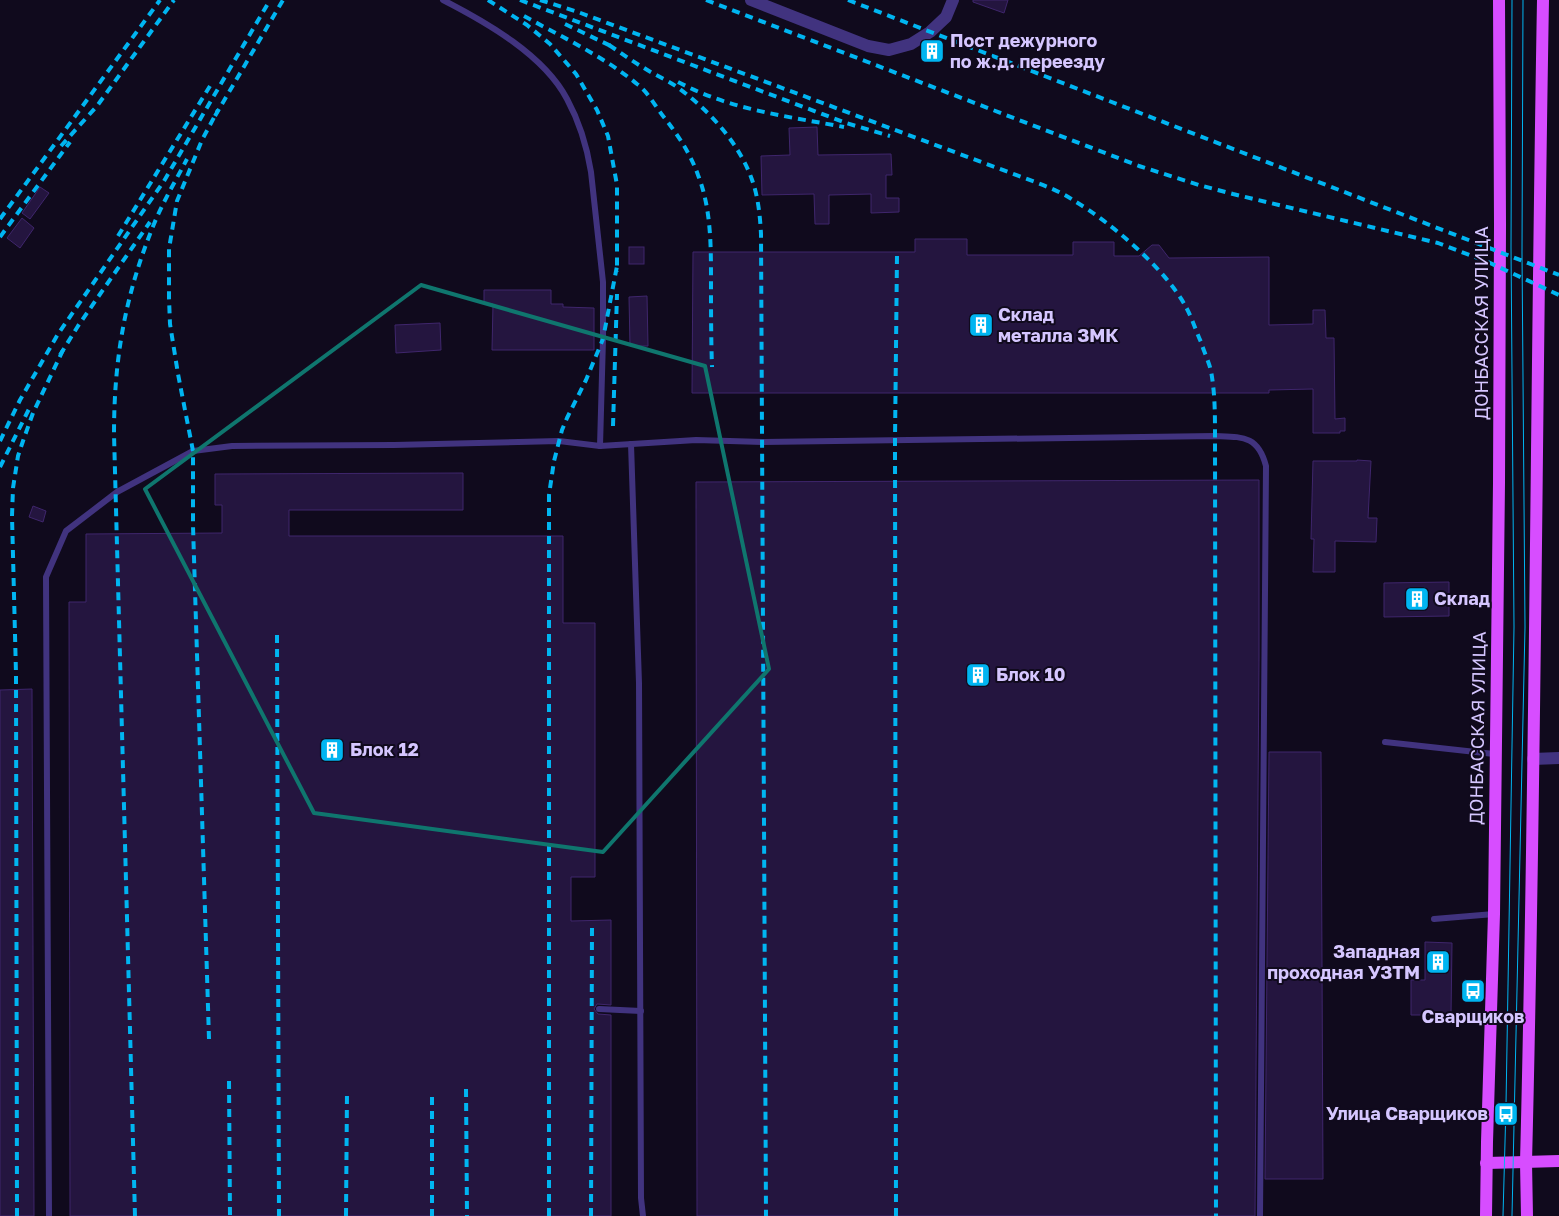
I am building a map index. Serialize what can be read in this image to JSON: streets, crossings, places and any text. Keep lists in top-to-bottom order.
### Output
{
  "streets": {
    "main road": ["ДОНБАССКАЯ УЛИЦА"]
  },
  "places": {
    "building": [
      "Пост дежурного по ж.д. переезду",
      "Склад металла ЗМК",
      "Склад",
      "Блок 10",
      "Блок 12",
      "Западная проходная УЗТМ"
    ],
    "bus stop": ["Сварщиков", "Улица Сварщиков"]
  }
}
